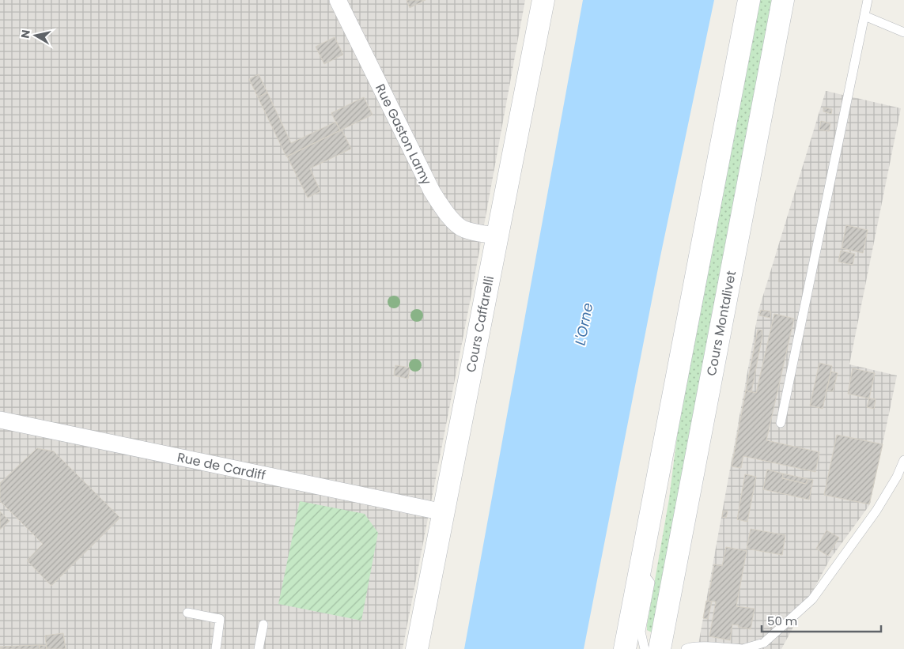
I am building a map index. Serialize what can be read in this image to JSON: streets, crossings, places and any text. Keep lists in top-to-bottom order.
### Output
{
  "streets": {
    "main road": ["Cours Montalivet", "Cours Caffarelli"],
    "street": ["Rue Gaston Lamy", "Rue de Cardiff"]
  },
  "crossings": [
    ["Rue Gaston Lamy", "Cours Caffarelli"],
    ["Cours Caffarelli", "Rue de Cardiff"]
  ],
  "water": ["L'Orne"],
  "scale_bar": "50 m",
  "north": "left"
}
